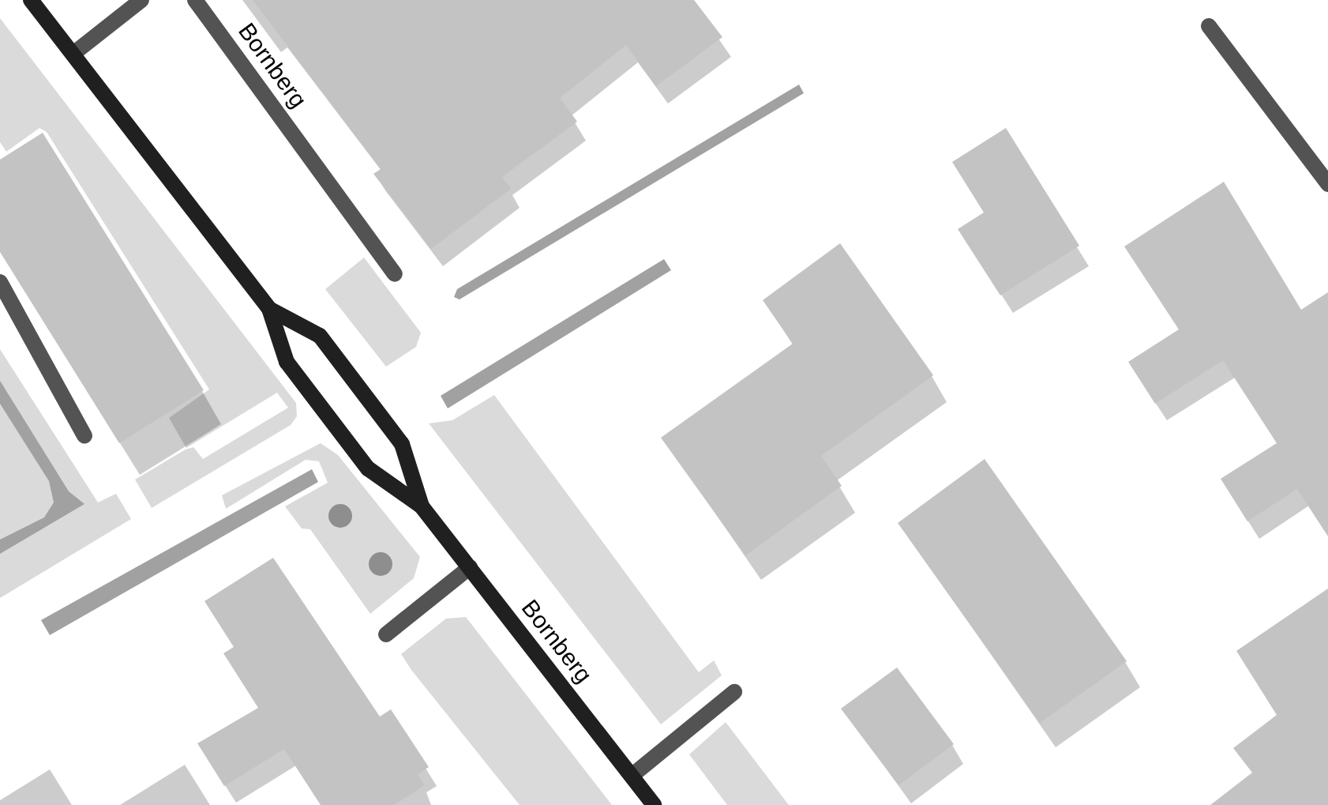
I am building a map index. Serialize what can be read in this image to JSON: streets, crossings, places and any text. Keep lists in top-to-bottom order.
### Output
{
  "streets": {
    "street": ["Bornberg"]
  }
}
